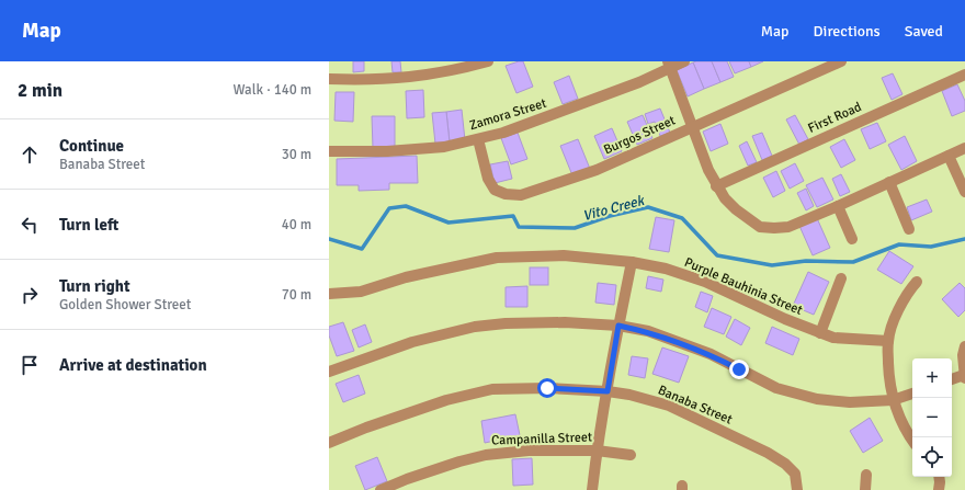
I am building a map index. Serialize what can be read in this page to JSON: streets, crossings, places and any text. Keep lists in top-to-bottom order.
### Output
{
  "streets": {
    "street": [
      "Zamora Street",
      "First Road",
      "Burgos Street",
      "Purple Bauhinia Street",
      "Banaba Street",
      "Campanilla Street"
    ]
  },
  "crossings": [
    ["Zamora Street", "Burgos Street"]
  ],
  "water": ["Vito Creek"],
  "page": {
    "header": "Map",
    "nav": ["Map", "Directions", "Saved"],
    "heading": ["2 min", "Walk · 140 m"],
    "list": [
      ["Continue", "Banaba Street", "30 m"],
      ["Turn left", "40 m"],
      ["Turn right", "Golden Shower Street", "70 m"],
      "Arrive at destination"
    ],
    "map_buttons": ["+", "−"]
  }
}
